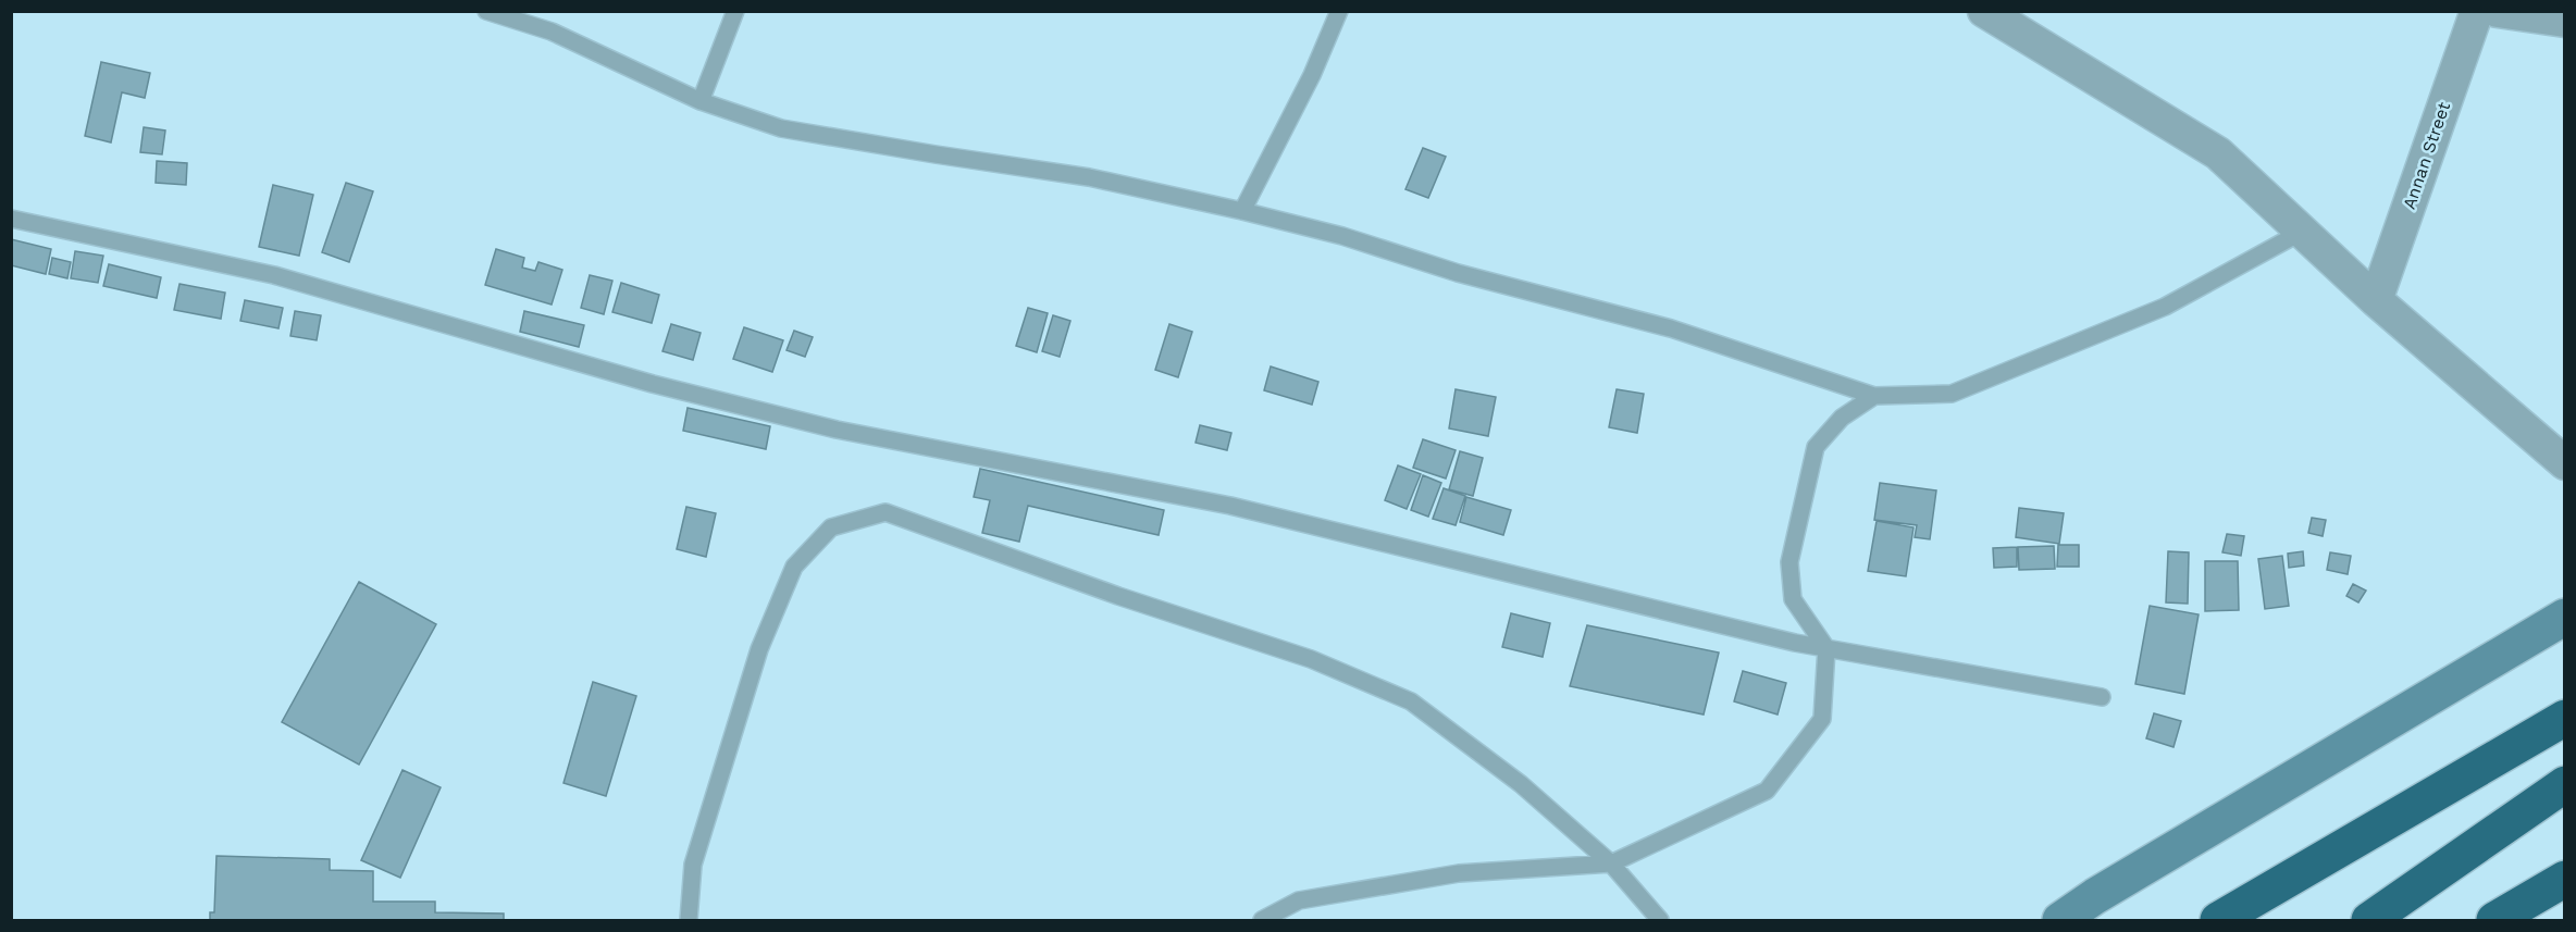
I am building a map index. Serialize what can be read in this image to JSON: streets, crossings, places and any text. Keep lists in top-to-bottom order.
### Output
{
  "streets": {
    "street": ["Annan Street"]
  }
}
